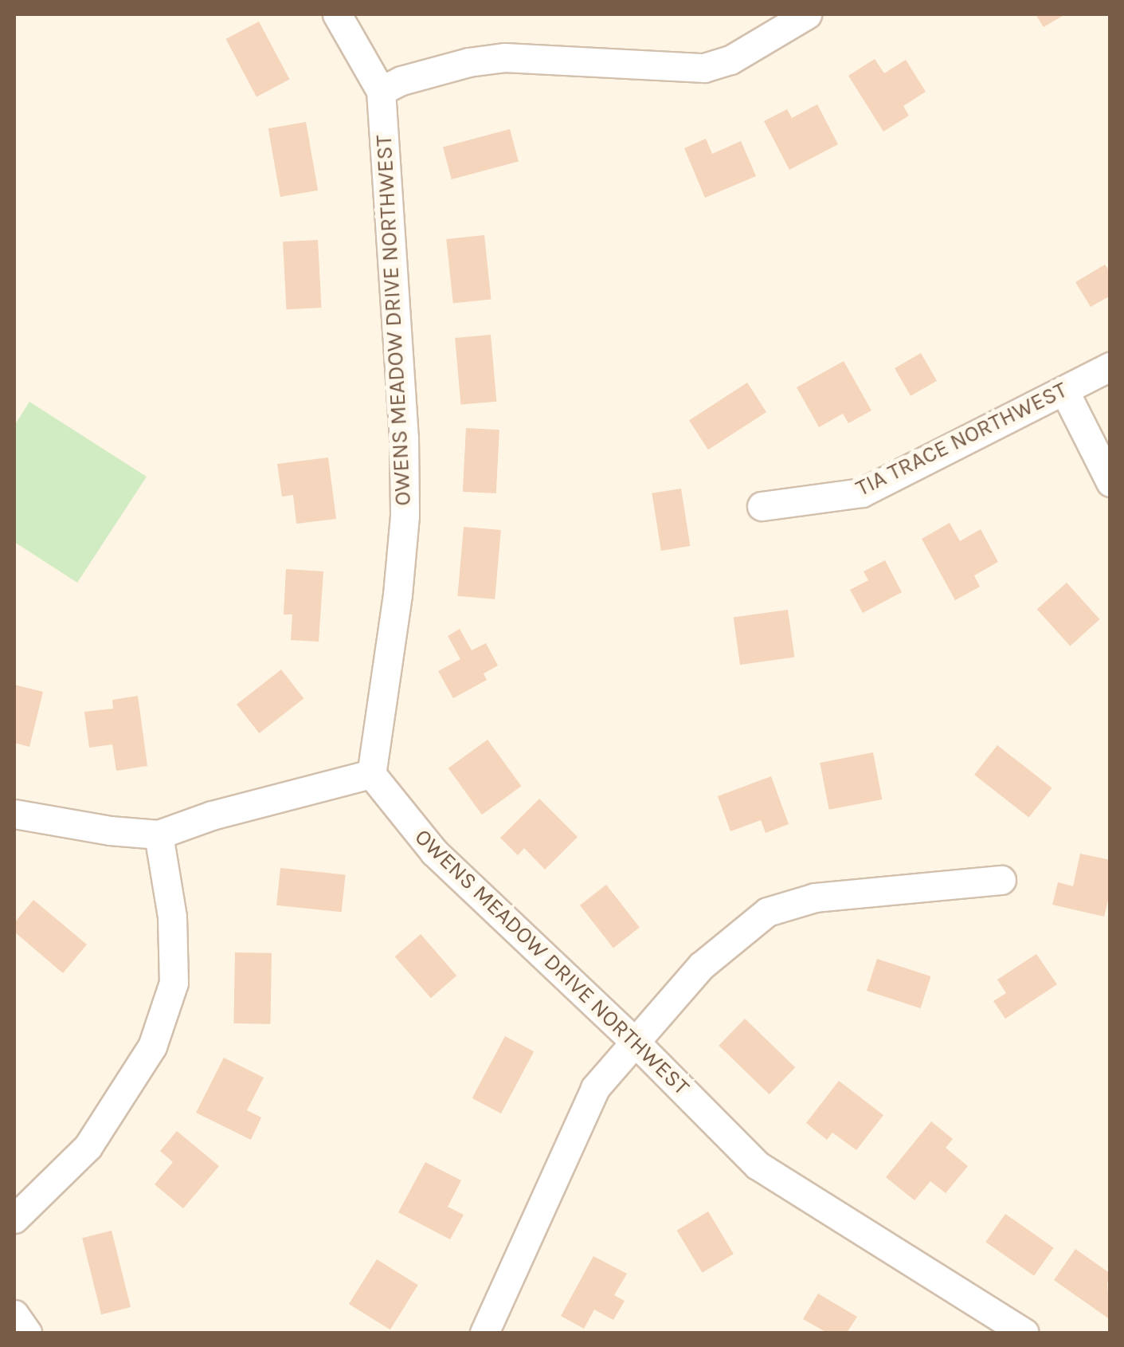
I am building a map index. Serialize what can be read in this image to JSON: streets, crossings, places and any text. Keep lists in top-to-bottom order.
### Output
{
  "streets": {
    "street": ["OWENS MEADOW DRIVE NORTHWEST", "TIA TRACE NORTHWEST"]
  }
}
